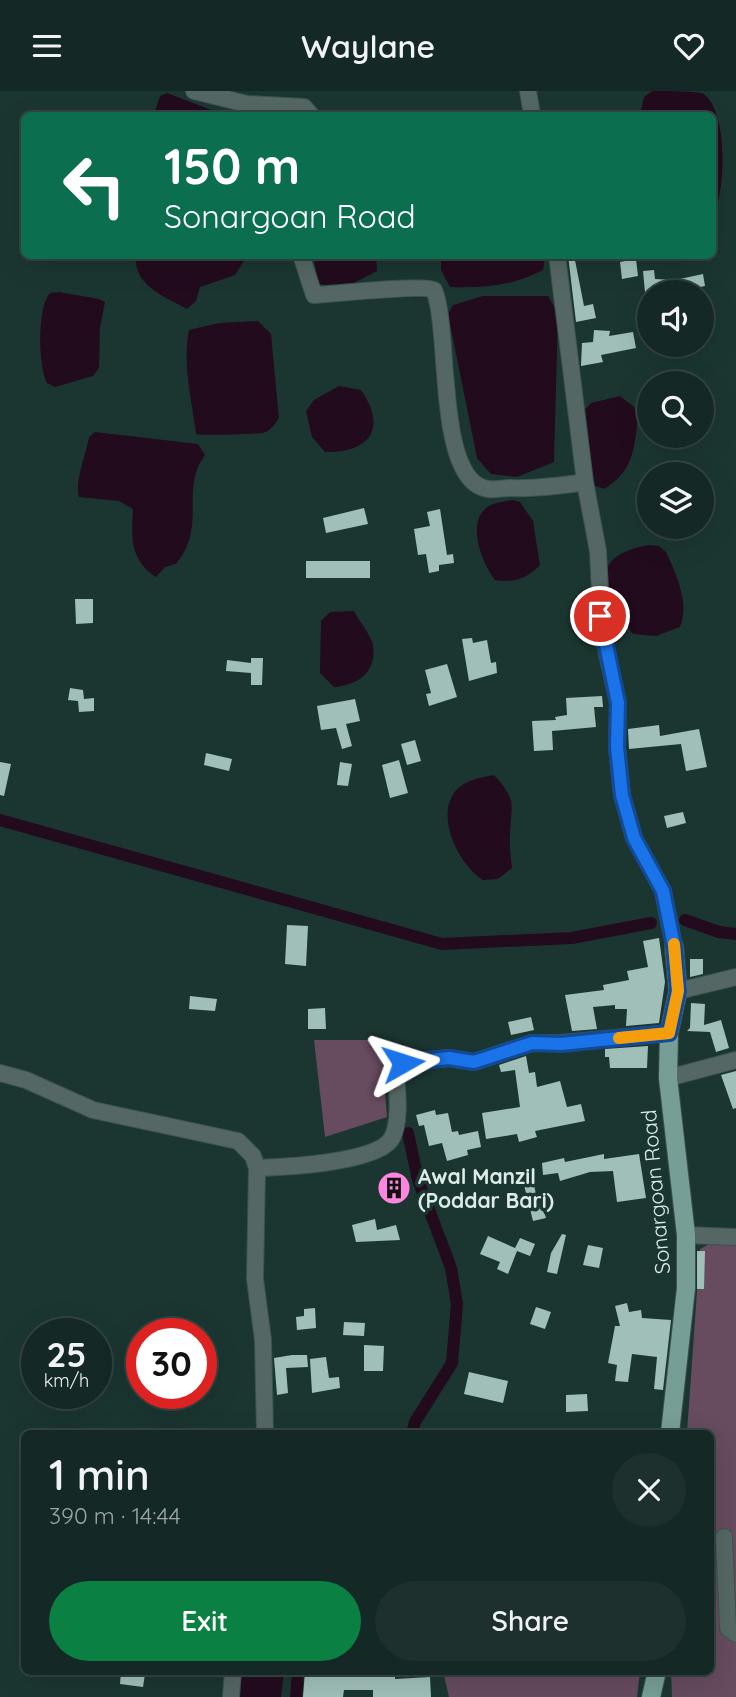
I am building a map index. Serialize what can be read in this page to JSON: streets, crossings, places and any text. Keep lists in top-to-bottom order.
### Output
{
  "streets": {
    "main road": ["Sonargoan Road"]
  },
  "places": {
    "building": ["Awal Manzil (Poddar Bari)"]
  },
  "page": {
    "header": "Waylane",
    "turn": ["150 m", "Sonargoan Road"],
    "speed": "25 km/h",
    "limit": "30",
    "heading": ["1 min", "390 m · 14:44"],
    "buttons": ["Exit", "Share"]
  }
}
